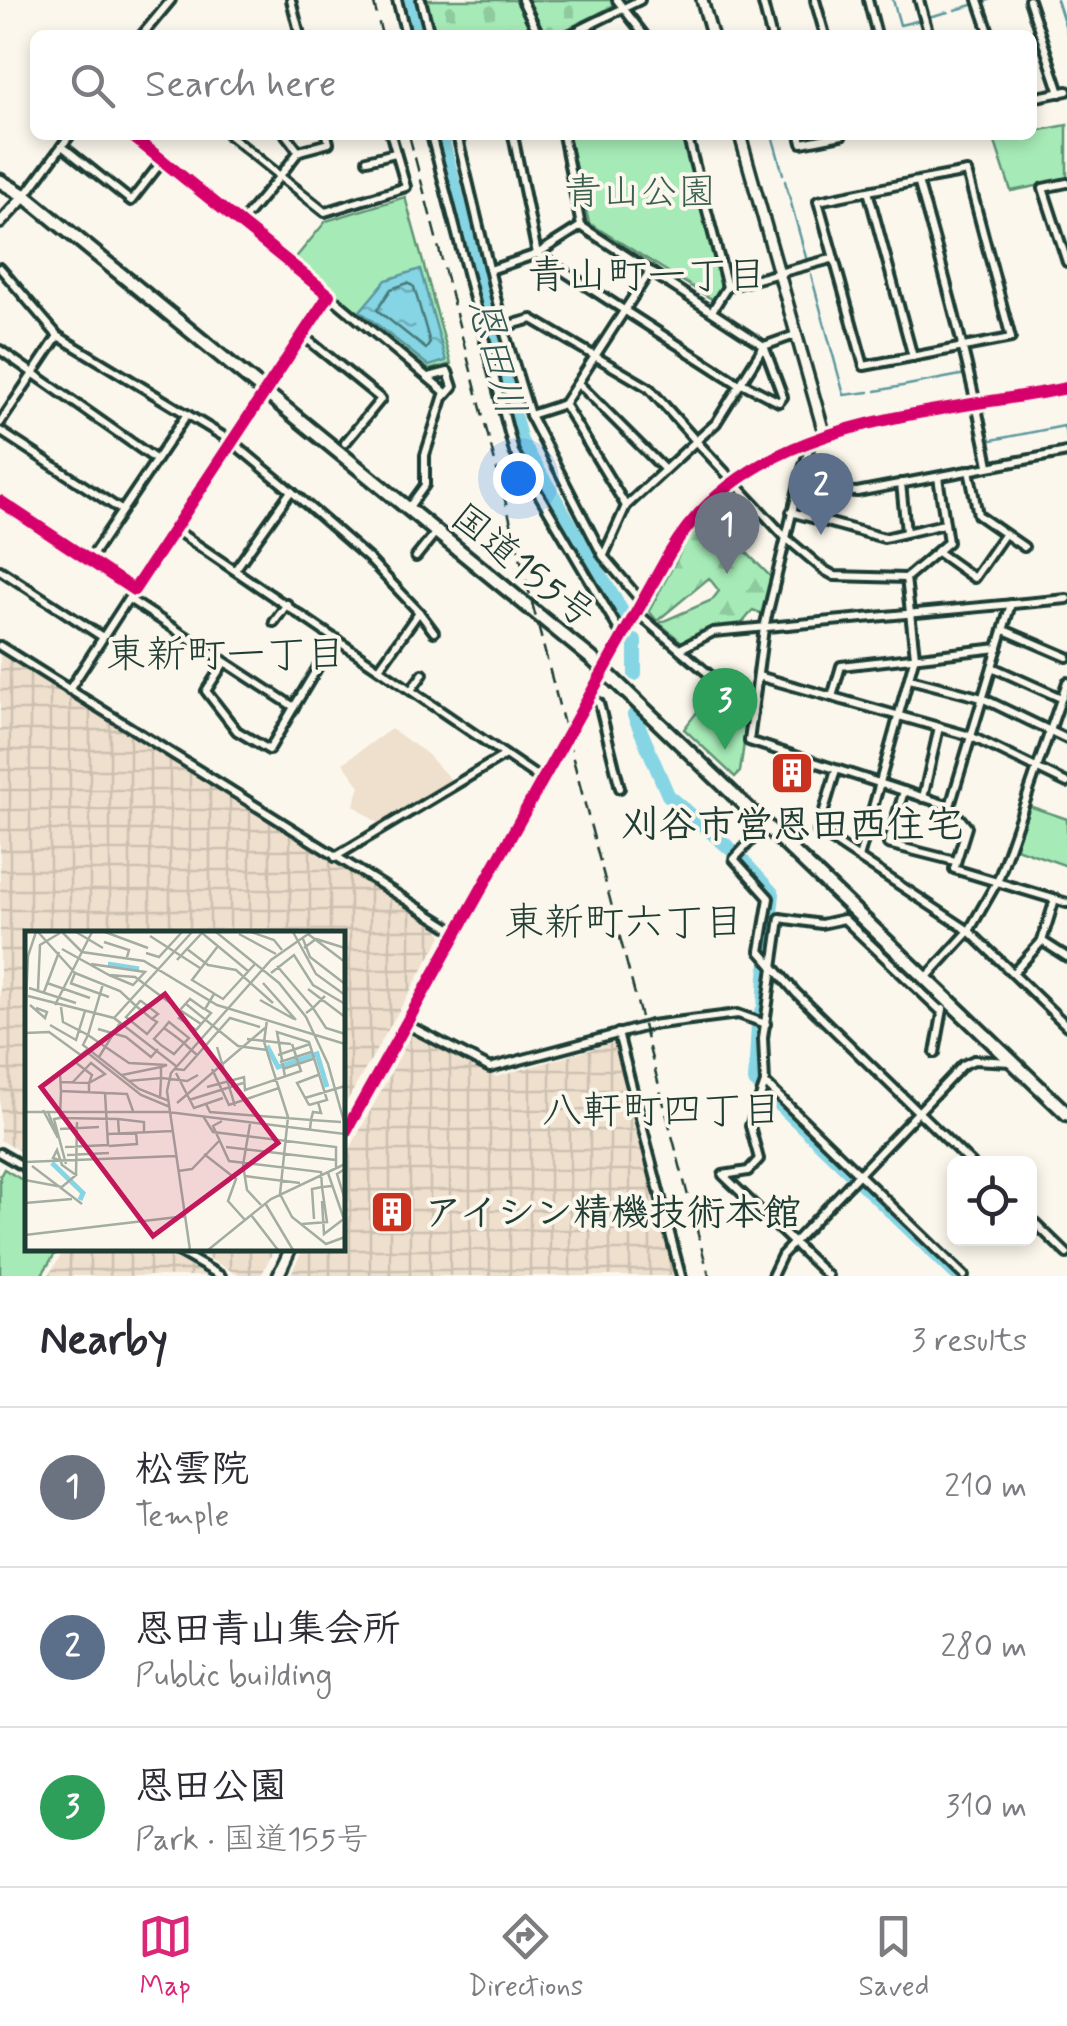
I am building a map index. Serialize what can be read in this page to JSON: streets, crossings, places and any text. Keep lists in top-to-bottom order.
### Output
{
  "streets": {
    "highway": ["国道155号"]
  },
  "districts": [
    "青山町一丁目",
    "東新町一丁目",
    "東新町六丁目",
    "八軒町四丁目"
  ],
  "water": ["恩田川"],
  "parks": ["青山公園"],
  "places": {
    "building": ["刈谷市営恩田西住宅", "アイシン精機技術本館"]
  },
  "page": {
    "search": "Search here",
    "pins": ["2", "1", "3"],
    "heading": ["Nearby", "3 results"],
    "list": [
      {
        "mark": "1",
        "name": "松雲院",
        "note": "Temple",
        "value": "210 m"
      },
      {
        "mark": "2",
        "name": "恩田青山集会所",
        "note": "Public building",
        "value": "280 m"
      },
      {
        "mark": "3",
        "name": "恩田公園",
        "note": "Park · 国道155号",
        "value": "310 m"
      }
    ],
    "nav": ["Map", "Directions", "Saved"]
  }
}
